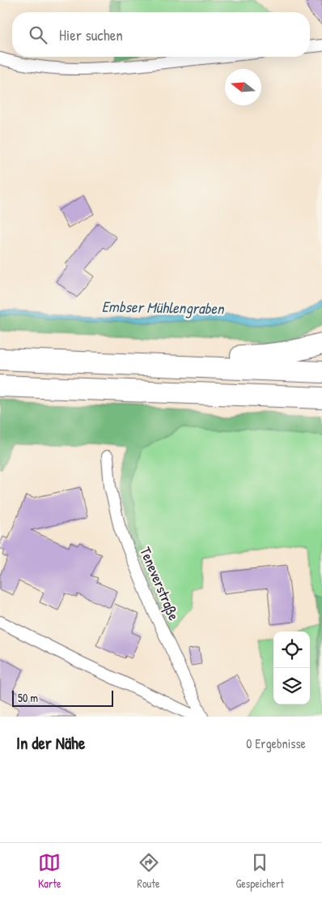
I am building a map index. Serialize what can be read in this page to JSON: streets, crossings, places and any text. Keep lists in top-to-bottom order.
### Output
{
  "streets": {
    "street": ["Teneverstraße"]
  },
  "water": ["Embser Mühlengraben"],
  "scale_bar": "50 m",
  "north": "left",
  "page": {
    "search": "Hier suchen",
    "scale": "50 m",
    "heading": ["In der Nähe", "0 Ergebnisse"],
    "nav": ["Karte", "Route", "Gespeichert"]
  }
}
